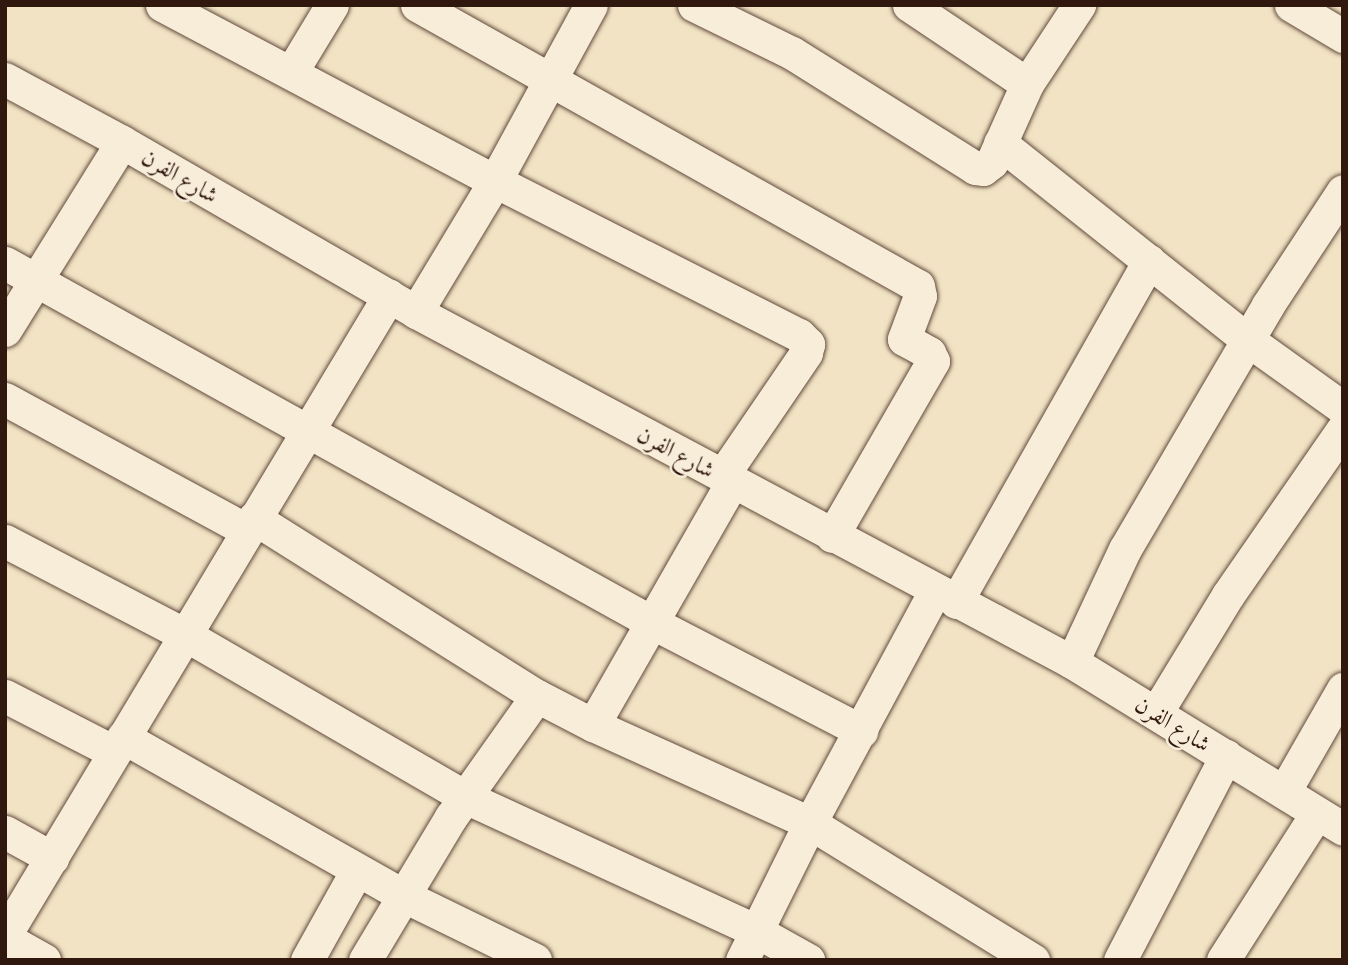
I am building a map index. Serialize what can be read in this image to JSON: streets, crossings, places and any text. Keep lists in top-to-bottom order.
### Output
{
  "streets": {
    "street": ["شارع الفرن"]
  }
}
